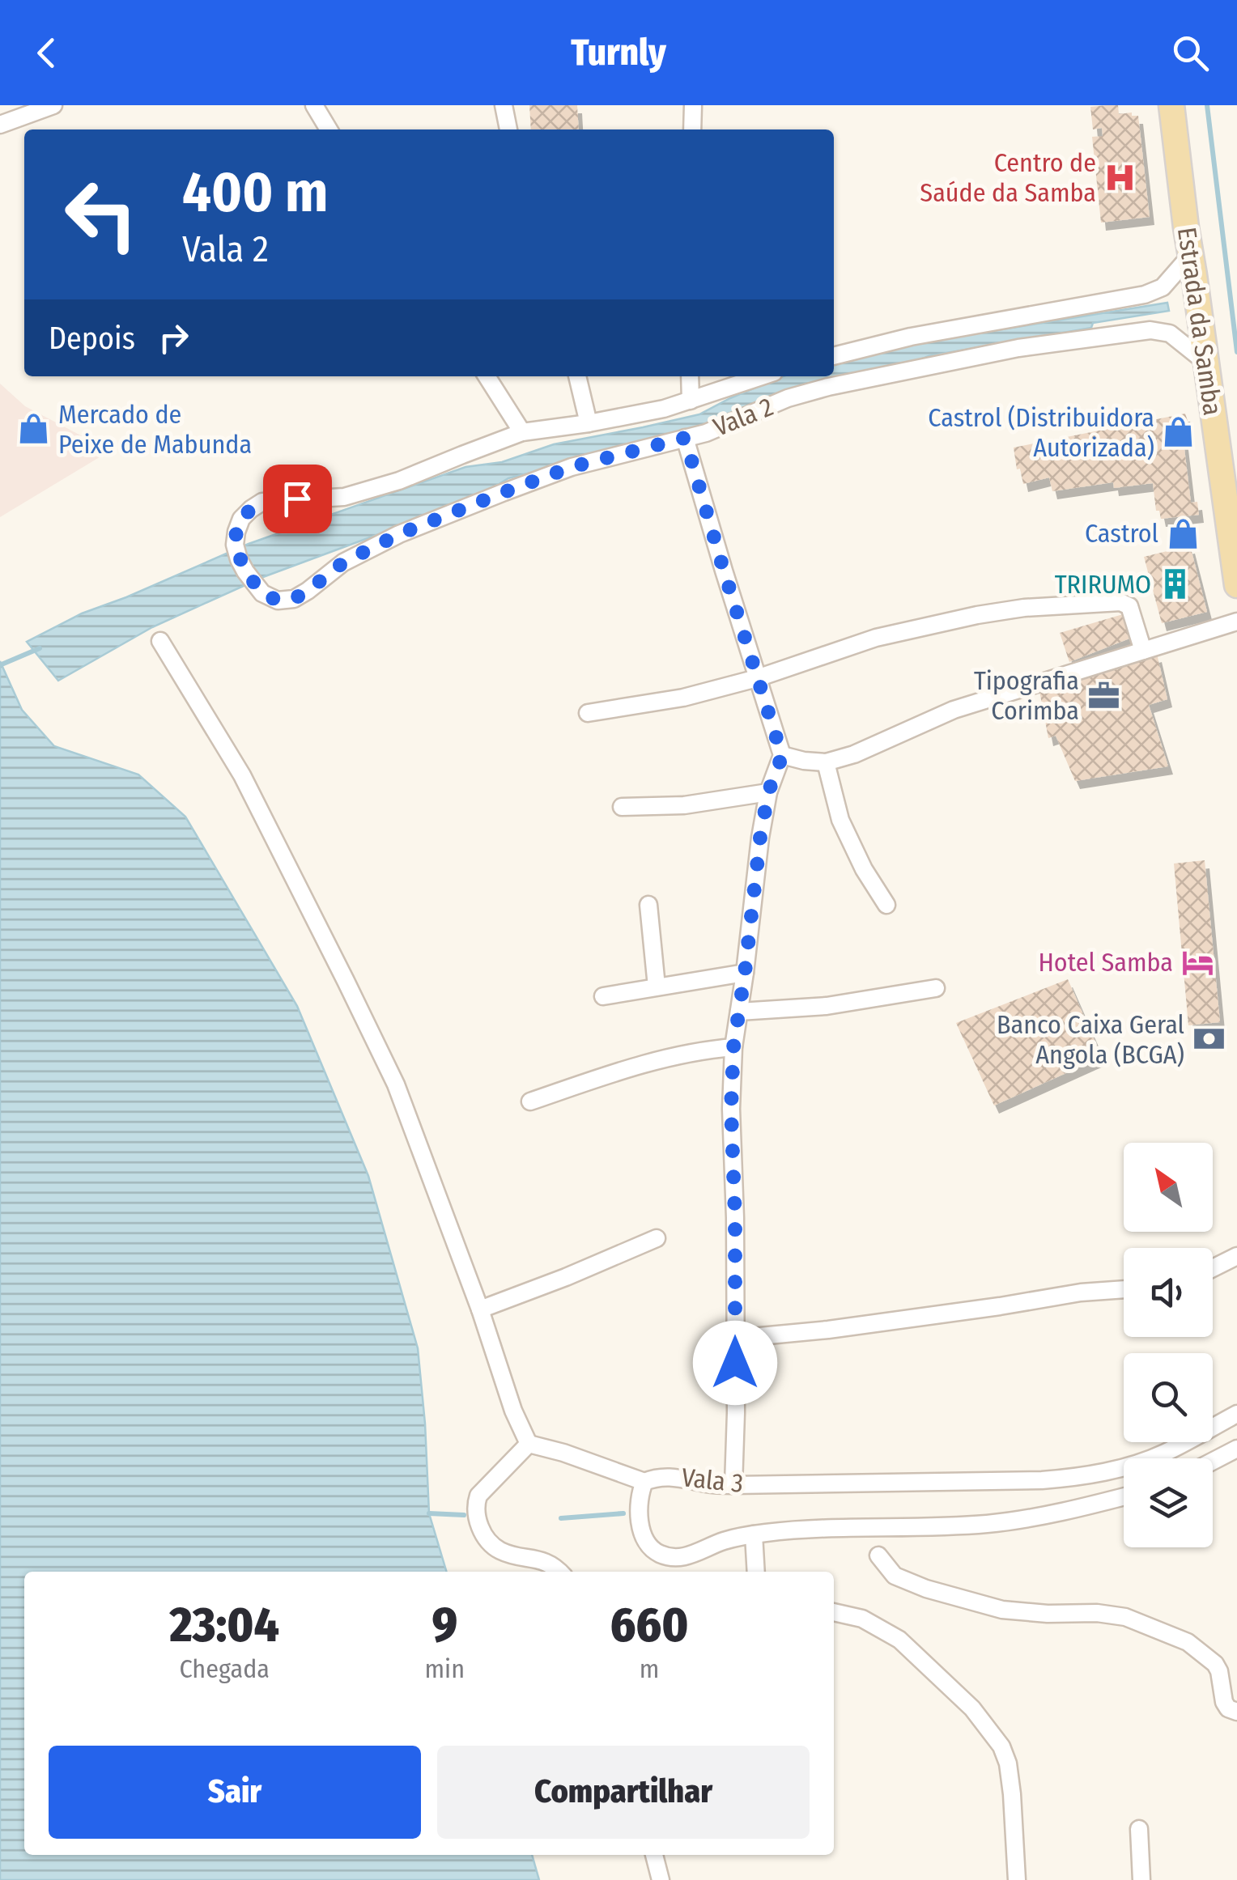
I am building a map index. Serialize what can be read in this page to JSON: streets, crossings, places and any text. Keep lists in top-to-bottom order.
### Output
{
  "streets": {
    "main road": ["Estrada da Samba"],
    "street": ["Vala 2", "Vala 3"]
  },
  "crossings": [
    ["Estrada da Samba", "Vala 2"]
  ],
  "places": {
    "hospital": ["Centro de Saúde da Samba"],
    "shop": ["Mercado de Peixe de Mabunda", "Castrol (Distribuidora Autorizada)", "Castrol"],
    "building": ["TRIRUMO"],
    "office": ["Tipografia Corimba"],
    "hotel": ["Hotel Samba"],
    "bank": ["Banco Caixa Geral Angola (BCGA)"]
  },
  "north": "top left",
  "page": {
    "header": "Turnly",
    "turn": ["400 m", "Vala 2"],
    "then": "Depois",
    "eta": [
      "23:04",
      "Chegada",
      "9",
      "min",
      "660",
      "m"
    ],
    "buttons": ["Sair", "Compartilhar"]
  }
}
